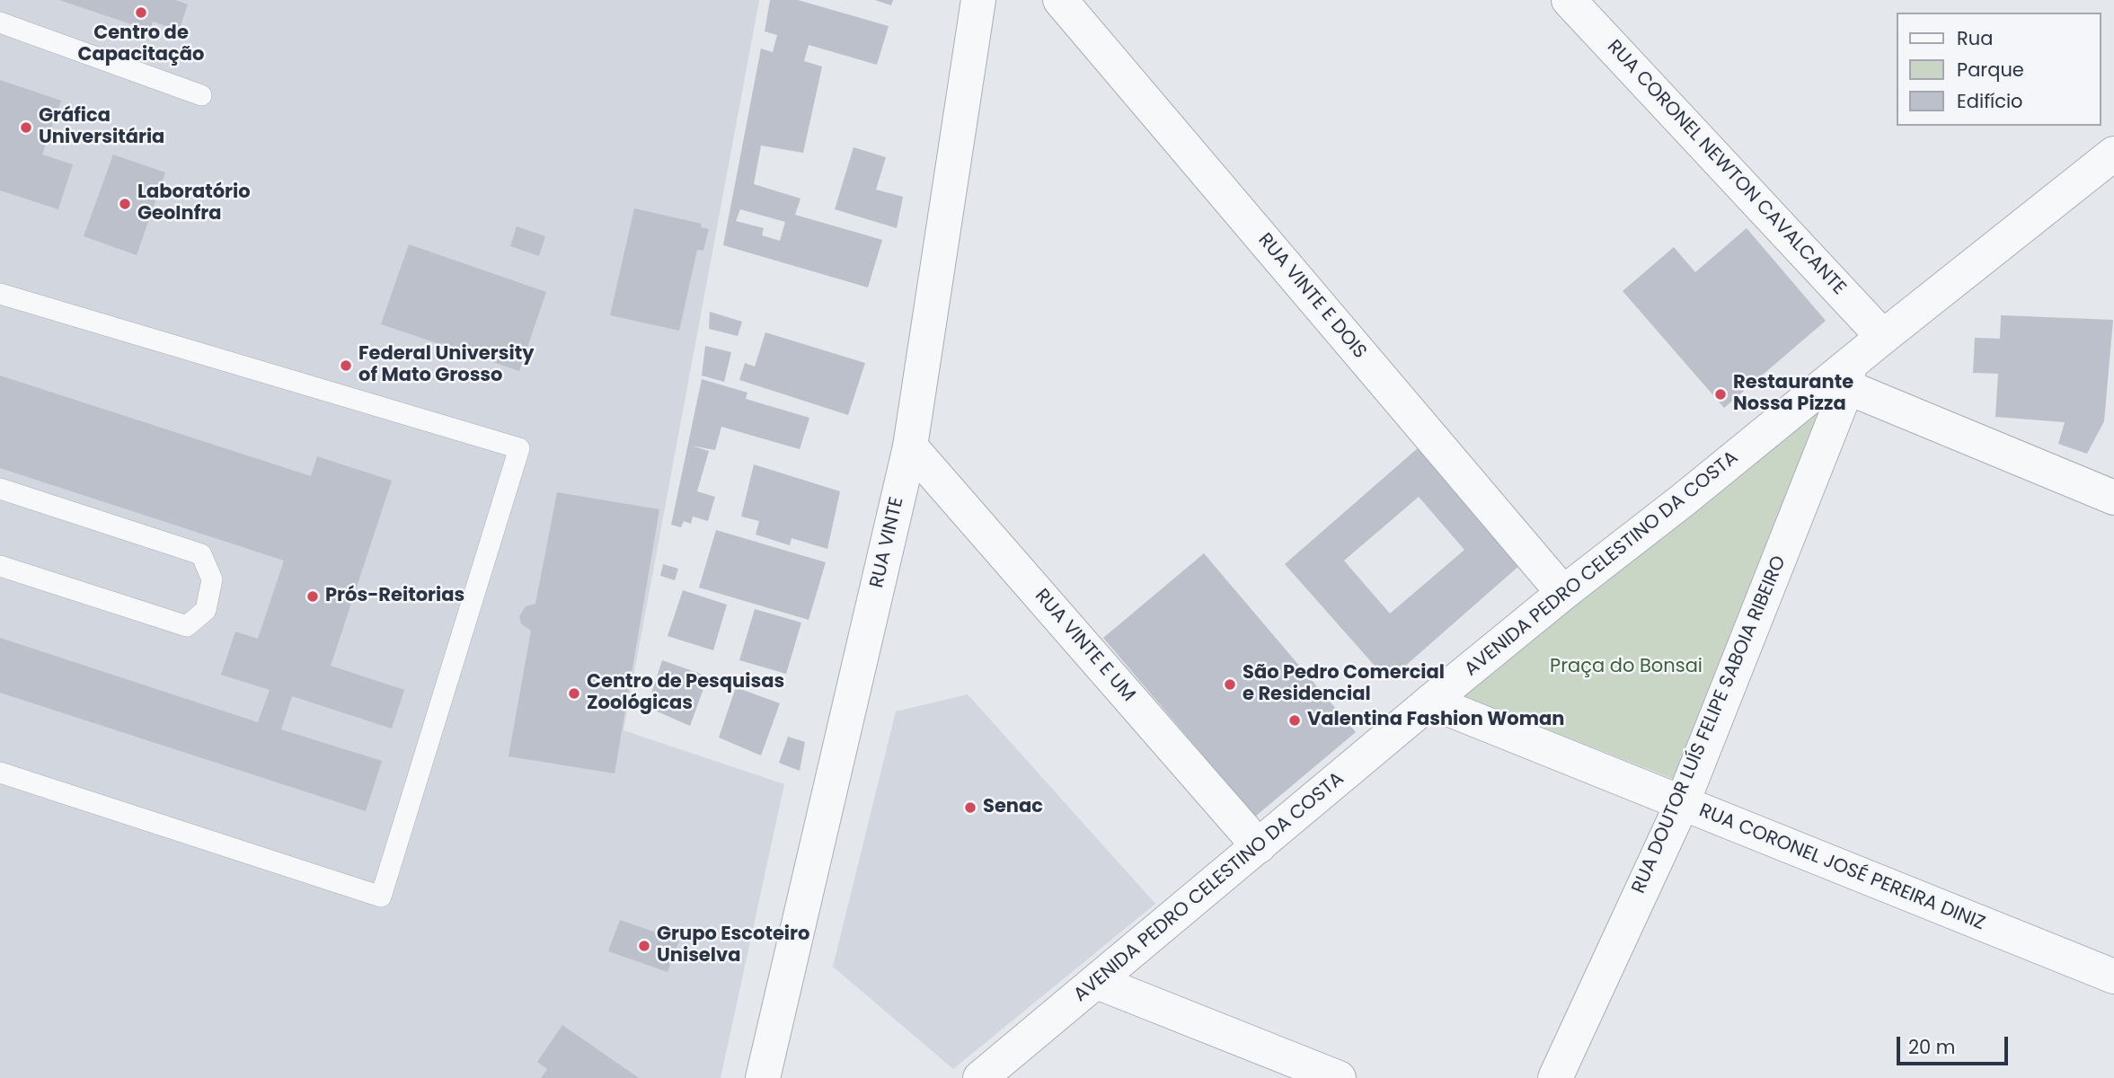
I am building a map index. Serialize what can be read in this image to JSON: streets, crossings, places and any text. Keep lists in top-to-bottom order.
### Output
{
  "streets": {
    "street": [
      "RUA CORONEL NEWTON CAVALCANTE",
      "RUA VINTE E DOIS",
      "RUA VINTE",
      "AVENIDA PEDRO CELESTINO DA COSTA",
      "RUA VINTE E UM",
      "RUA DOUTOR LUÍS FELIPE SABOIA RIBEIRO",
      "RUA CORONEL JOSÉ PEREIRA DINIZ"
    ]
  },
  "crossings": [
    ["RUA CORONEL NEWTON CAVALCANTE", "AVENIDA PEDRO CELESTINO DA COSTA"],
    ["RUA VINTE E DOIS", "AVENIDA PEDRO CELESTINO DA COSTA"],
    ["RUA VINTE", "RUA VINTE E UM"],
    ["AVENIDA PEDRO CELESTINO DA COSTA", "RUA VINTE E UM"],
    ["AVENIDA PEDRO CELESTINO DA COSTA", "RUA DOUTOR LUÍS FELIPE SABOIA RIBEIRO"],
    ["AVENIDA PEDRO CELESTINO DA COSTA", "RUA CORONEL JOSÉ PEREIRA DINIZ"],
    ["RUA DOUTOR LUÍS FELIPE SABOIA RIBEIRO", "RUA CORONEL JOSÉ PEREIRA DINIZ"]
  ],
  "parks": ["Praça do Bonsai"],
  "places": [
    "Centro de Capacitação",
    "Gráfica Universitária",
    "Laboratório GeoInfra",
    "Federal University of Mato Grosso",
    "Restaurante Nossa Pizza",
    "Prós-Reitorias",
    "São Pedro Comercial e Residencial",
    "Centro de Pesquisas Zoológicas",
    "Valentina Fashion Woman",
    "Senac",
    "Grupo Escoteiro Uniselva"
  ],
  "legend": ["Rua", "Parque", "Edifício"],
  "scale_bar": "20 m"
}
